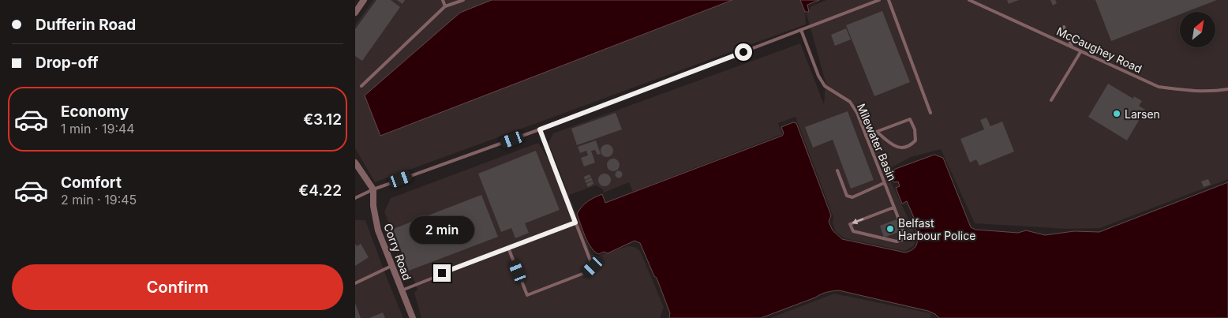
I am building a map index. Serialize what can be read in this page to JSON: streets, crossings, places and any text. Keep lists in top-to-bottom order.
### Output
{
  "streets": {
    "street": ["Corry Road"],
    "lane": ["McCaughey Road", "Milewater Basin"]
  },
  "places": ["Larsen", "Belfast Harbour Police"],
  "north": "top right",
  "page": {
    "banner": ["Dufferin Road", "Drop-off"],
    "list": [
      {
        "name": "Economy",
        "note": "1 min · 19:44",
        "value": "€3.12"
      },
      {
        "name": "Comfort",
        "note": "2 min · 19:45",
        "value": "€4.22"
      }
    ],
    "bubble": "2 min",
    "buttons": "Confirm"
  }
}
